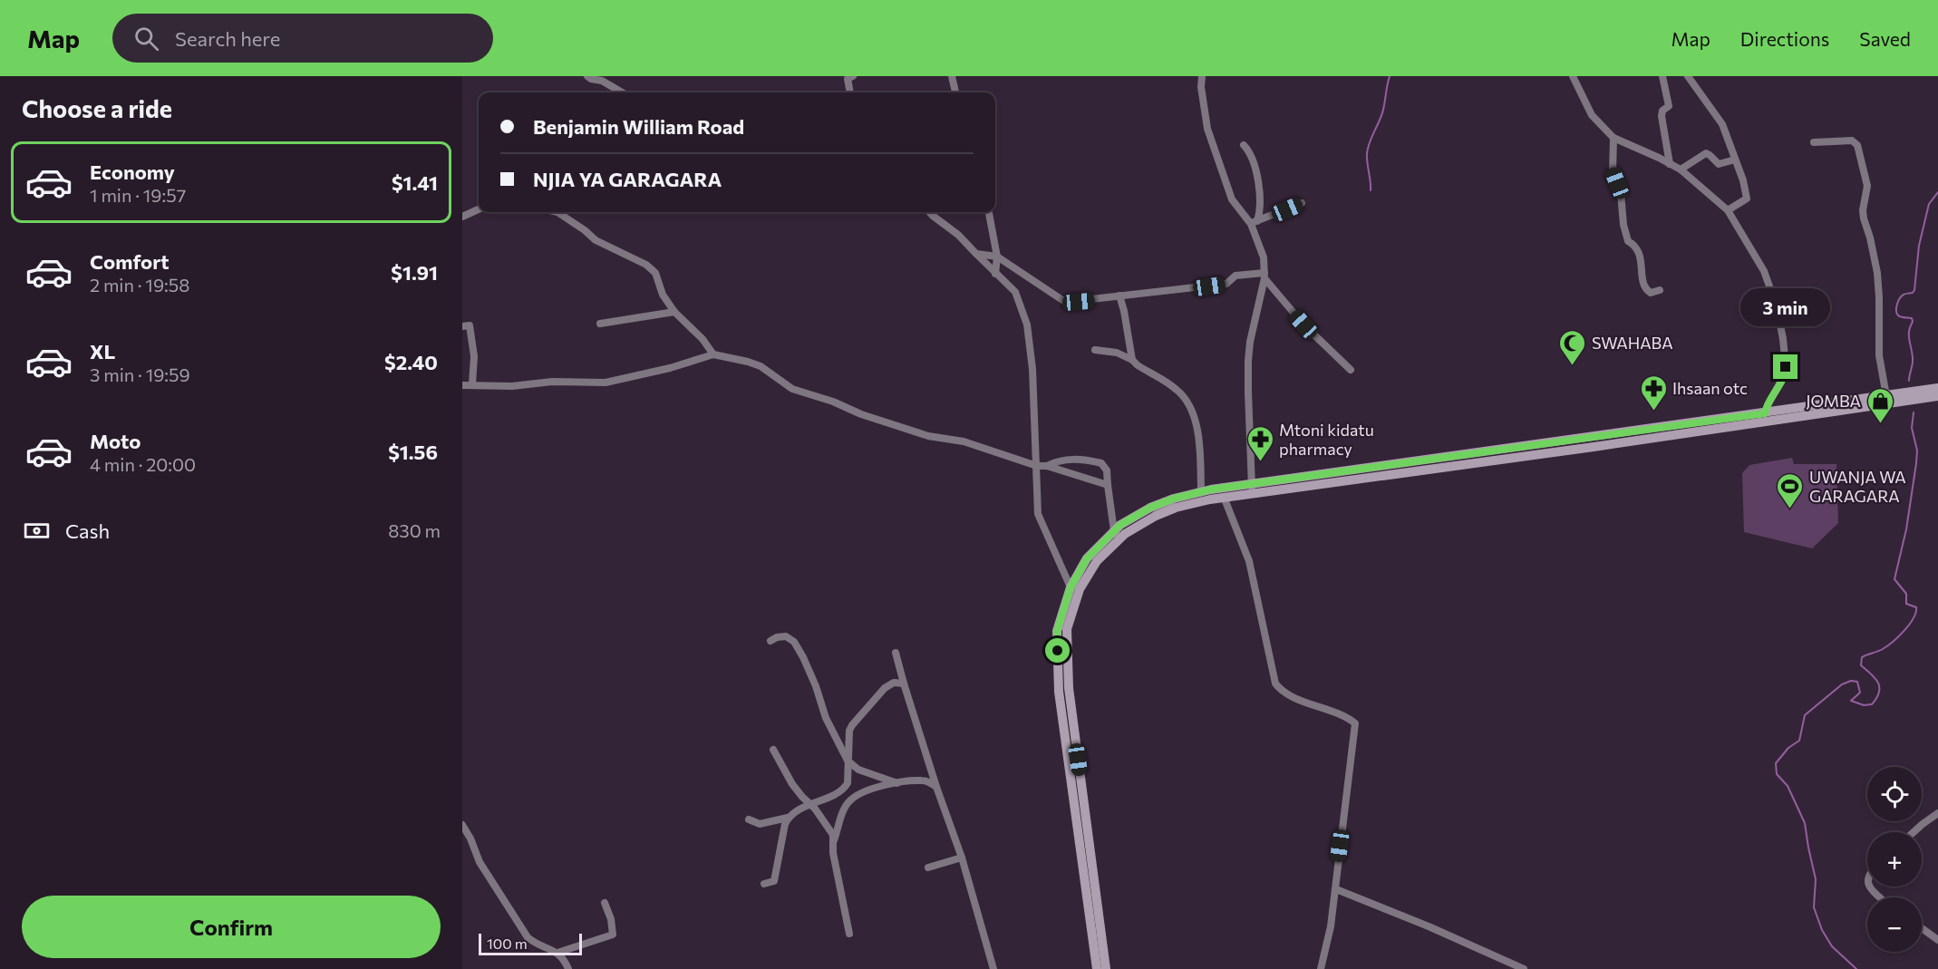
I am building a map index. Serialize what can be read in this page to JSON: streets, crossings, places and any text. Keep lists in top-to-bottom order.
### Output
{
  "places": {
    "mosque": ["SWAHABA"],
    "pharmacy": ["Ihsaan otc", "Mtoni kidatu pharmacy"],
    "shop": ["JOMBA"],
    "sports": ["UWANJA WA GARAGARA"]
  },
  "scale_bar": "100 m",
  "page": {
    "header": "Map",
    "search": "Search here",
    "nav": ["Map", "Directions", "Saved"],
    "heading": "Choose a ride",
    "banner": ["Benjamin William Road", "NJIA YA GARAGARA"],
    "list": [
      {
        "name": "Economy",
        "note": "1 min · 19:57",
        "value": "$1.41"
      },
      {
        "name": "Comfort",
        "note": "2 min · 19:58",
        "value": "$1.91"
      },
      {
        "name": "XL",
        "note": "3 min · 19:59",
        "value": "$2.40"
      },
      {
        "name": "Moto",
        "note": "4 min · 20:00",
        "value": "$1.56"
      }
    ],
    "bubble": "3 min",
    "pay": ["Cash", "830 m"],
    "map_buttons": ["+", "−"],
    "buttons": "Confirm",
    "scale": "100 m"
  }
}
